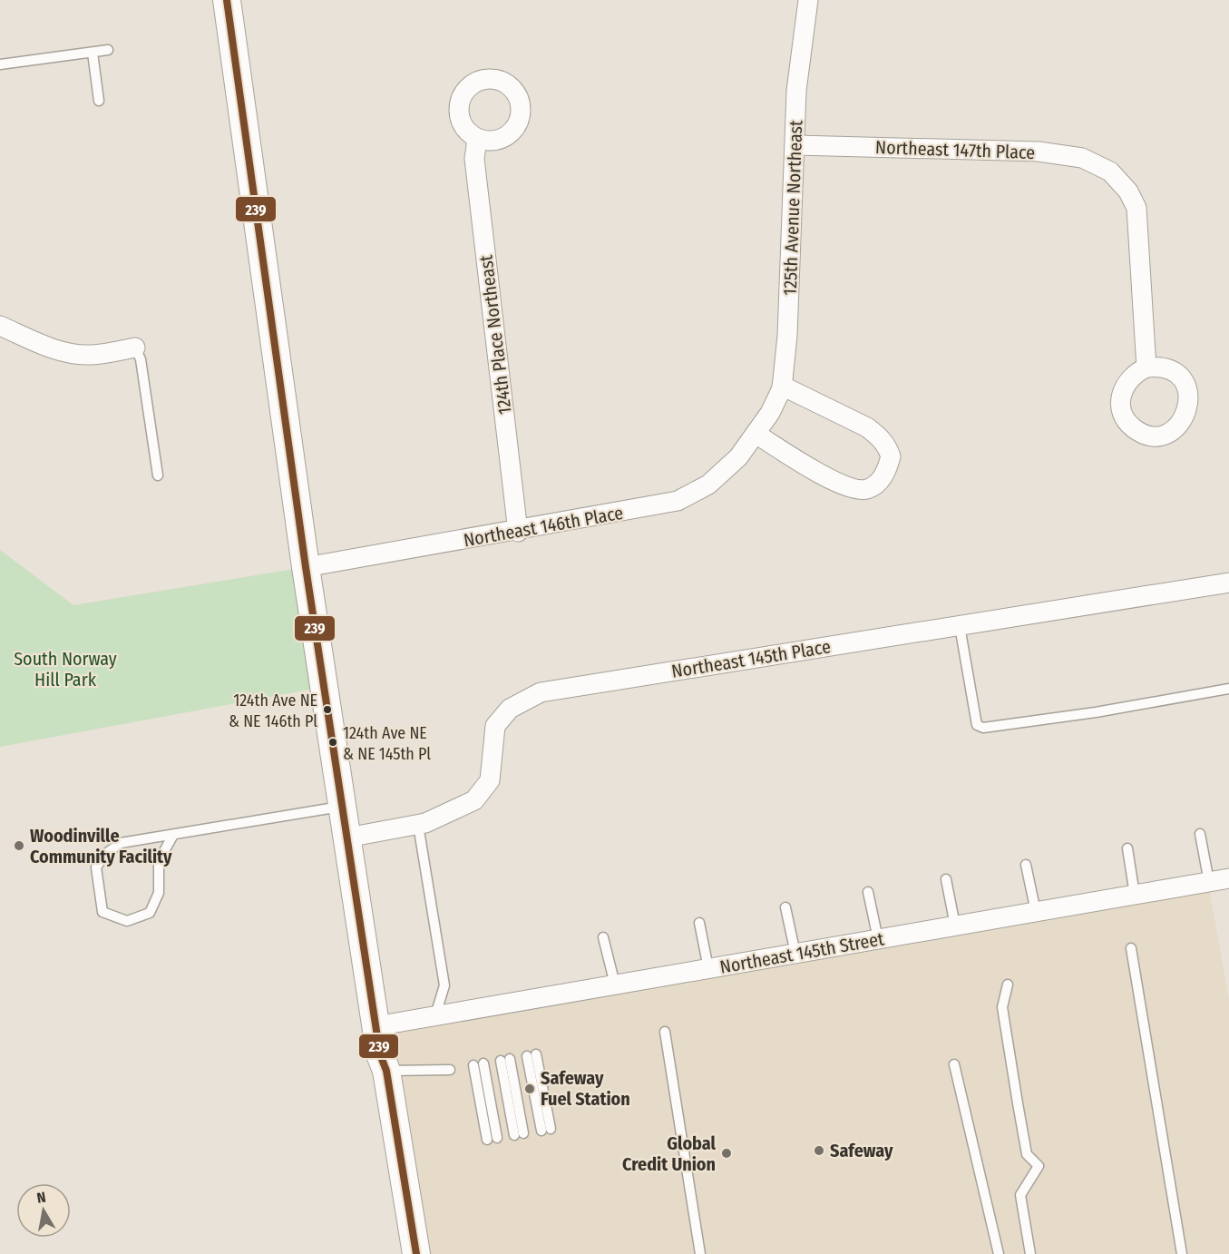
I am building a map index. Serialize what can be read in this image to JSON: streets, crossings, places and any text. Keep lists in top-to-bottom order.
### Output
{
  "streets": {
    "street": [
      "Northeast 147th Place",
      "125th Avenue Northeast",
      "124th Place Northeast",
      "Northeast 146th Place",
      "Northeast 145th Place",
      "Northeast 145th Street"
    ]
  },
  "crossings": [
    ["Northeast 147th Place", "125th Avenue Northeast"],
    ["125th Avenue Northeast", "Northeast 146th Place"],
    ["124th Place Northeast", "Northeast 146th Place"]
  ],
  "parks": ["South Norway Hill Park"],
  "places": [
    "124th Ave NE & NE 146th Pl",
    "124th Ave NE & NE 145th Pl",
    "Woodinville Community Facility",
    "Safeway Fuel Station",
    "Safeway",
    "Global Credit Union"
  ],
  "lines": ["transit line 239"],
  "north": "top"
}
